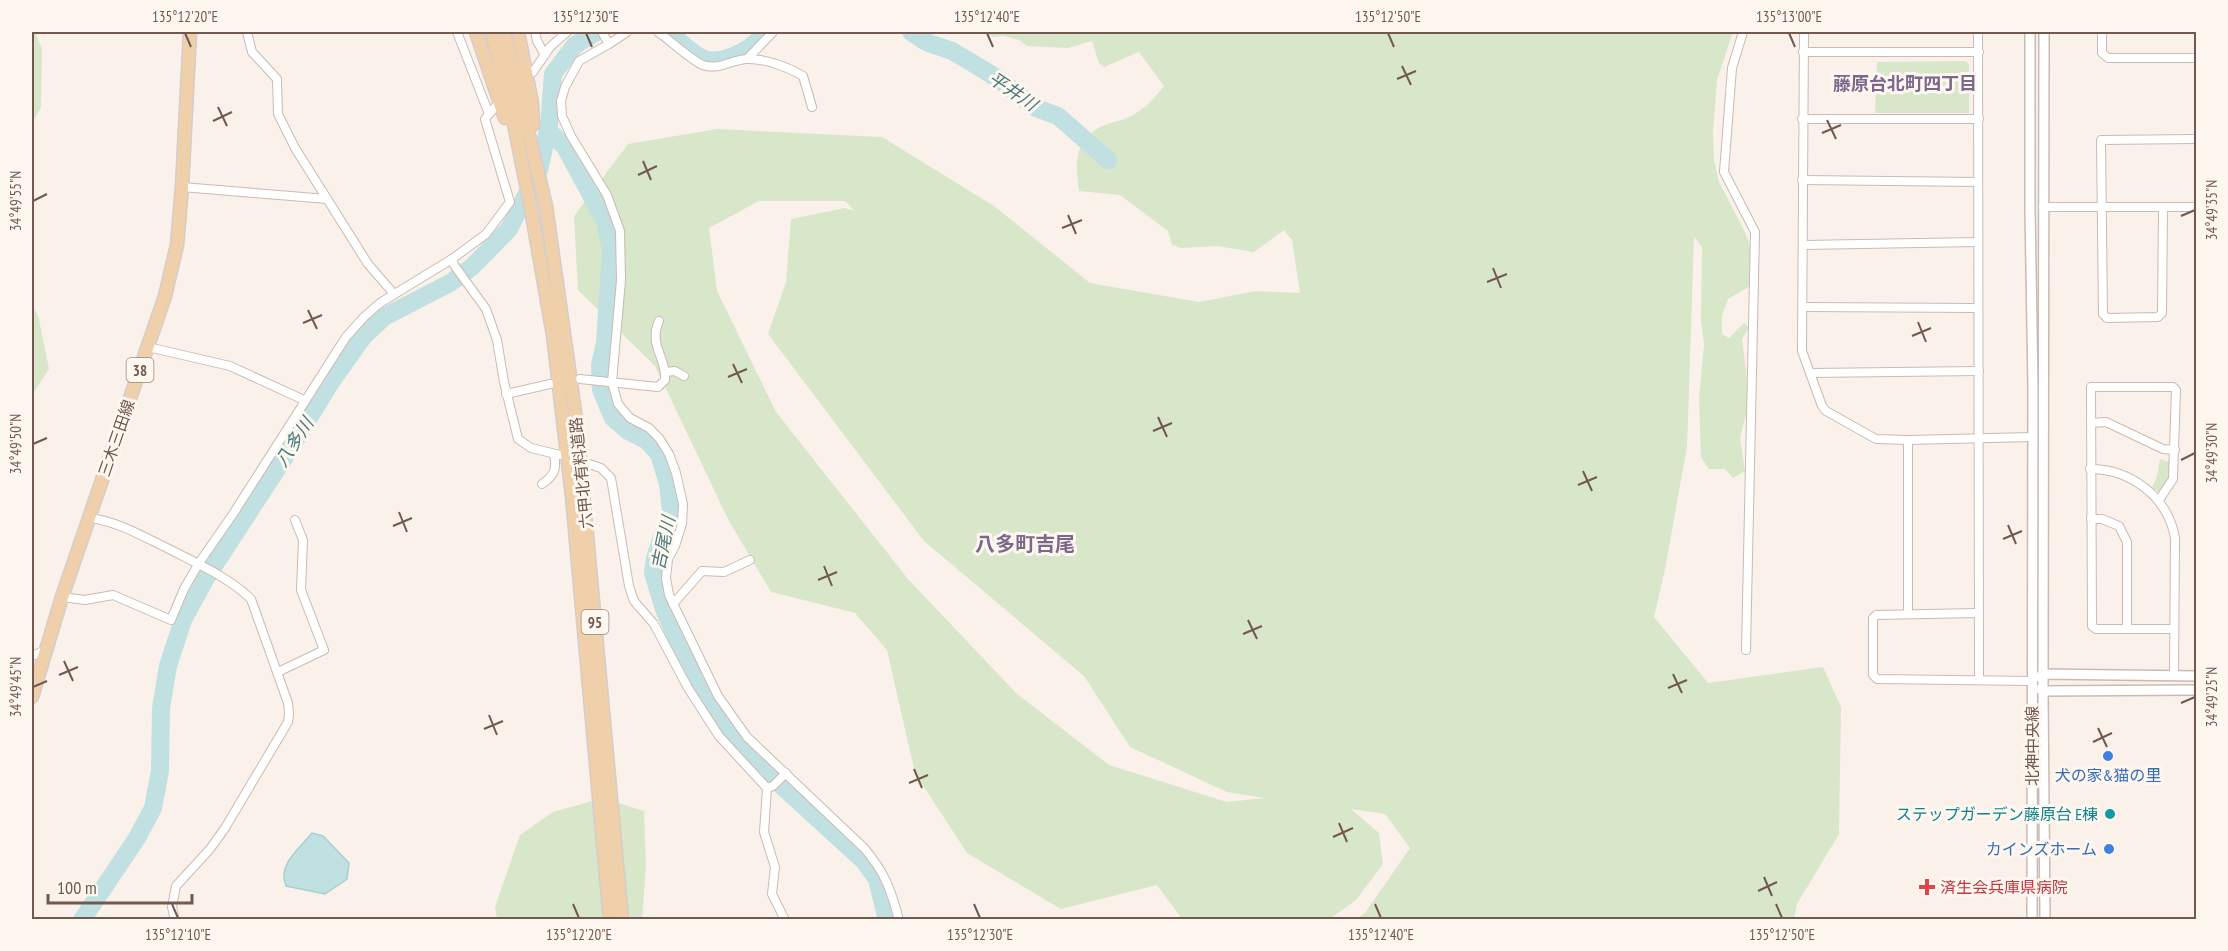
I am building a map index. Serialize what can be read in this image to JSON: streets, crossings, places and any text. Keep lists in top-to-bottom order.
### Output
{
  "streets": {
    "main road": [
      "38",
      "三木三田線",
      "六甲北有料道路",
      "95"
    ],
    "street": ["北神中央線"]
  },
  "districts": ["藤原台北町四丁目", "八多町吉尾"],
  "water": ["平井川", "八多川", "吉尾川"],
  "places": {
    "other": ["犬の家&猫の里", "ステップガーデン藤原台 E棟", "カインズホーム"],
    "health": ["済生会兵庫県病院"]
  },
  "scale_bar": "100 m",
  "coordinates": [
    "135°12'20\"E",
    "135°12'30\"E",
    "135°12'40\"E",
    "135°12'50\"E",
    "135°13'00\"E",
    "34°49'55\"N",
    "34°49'35\"N",
    "34°49'50\"N",
    "34°49'30\"N",
    "34°49'45\"N",
    "34°49'25\"N",
    "135°12'10\"E"
  ]
}
